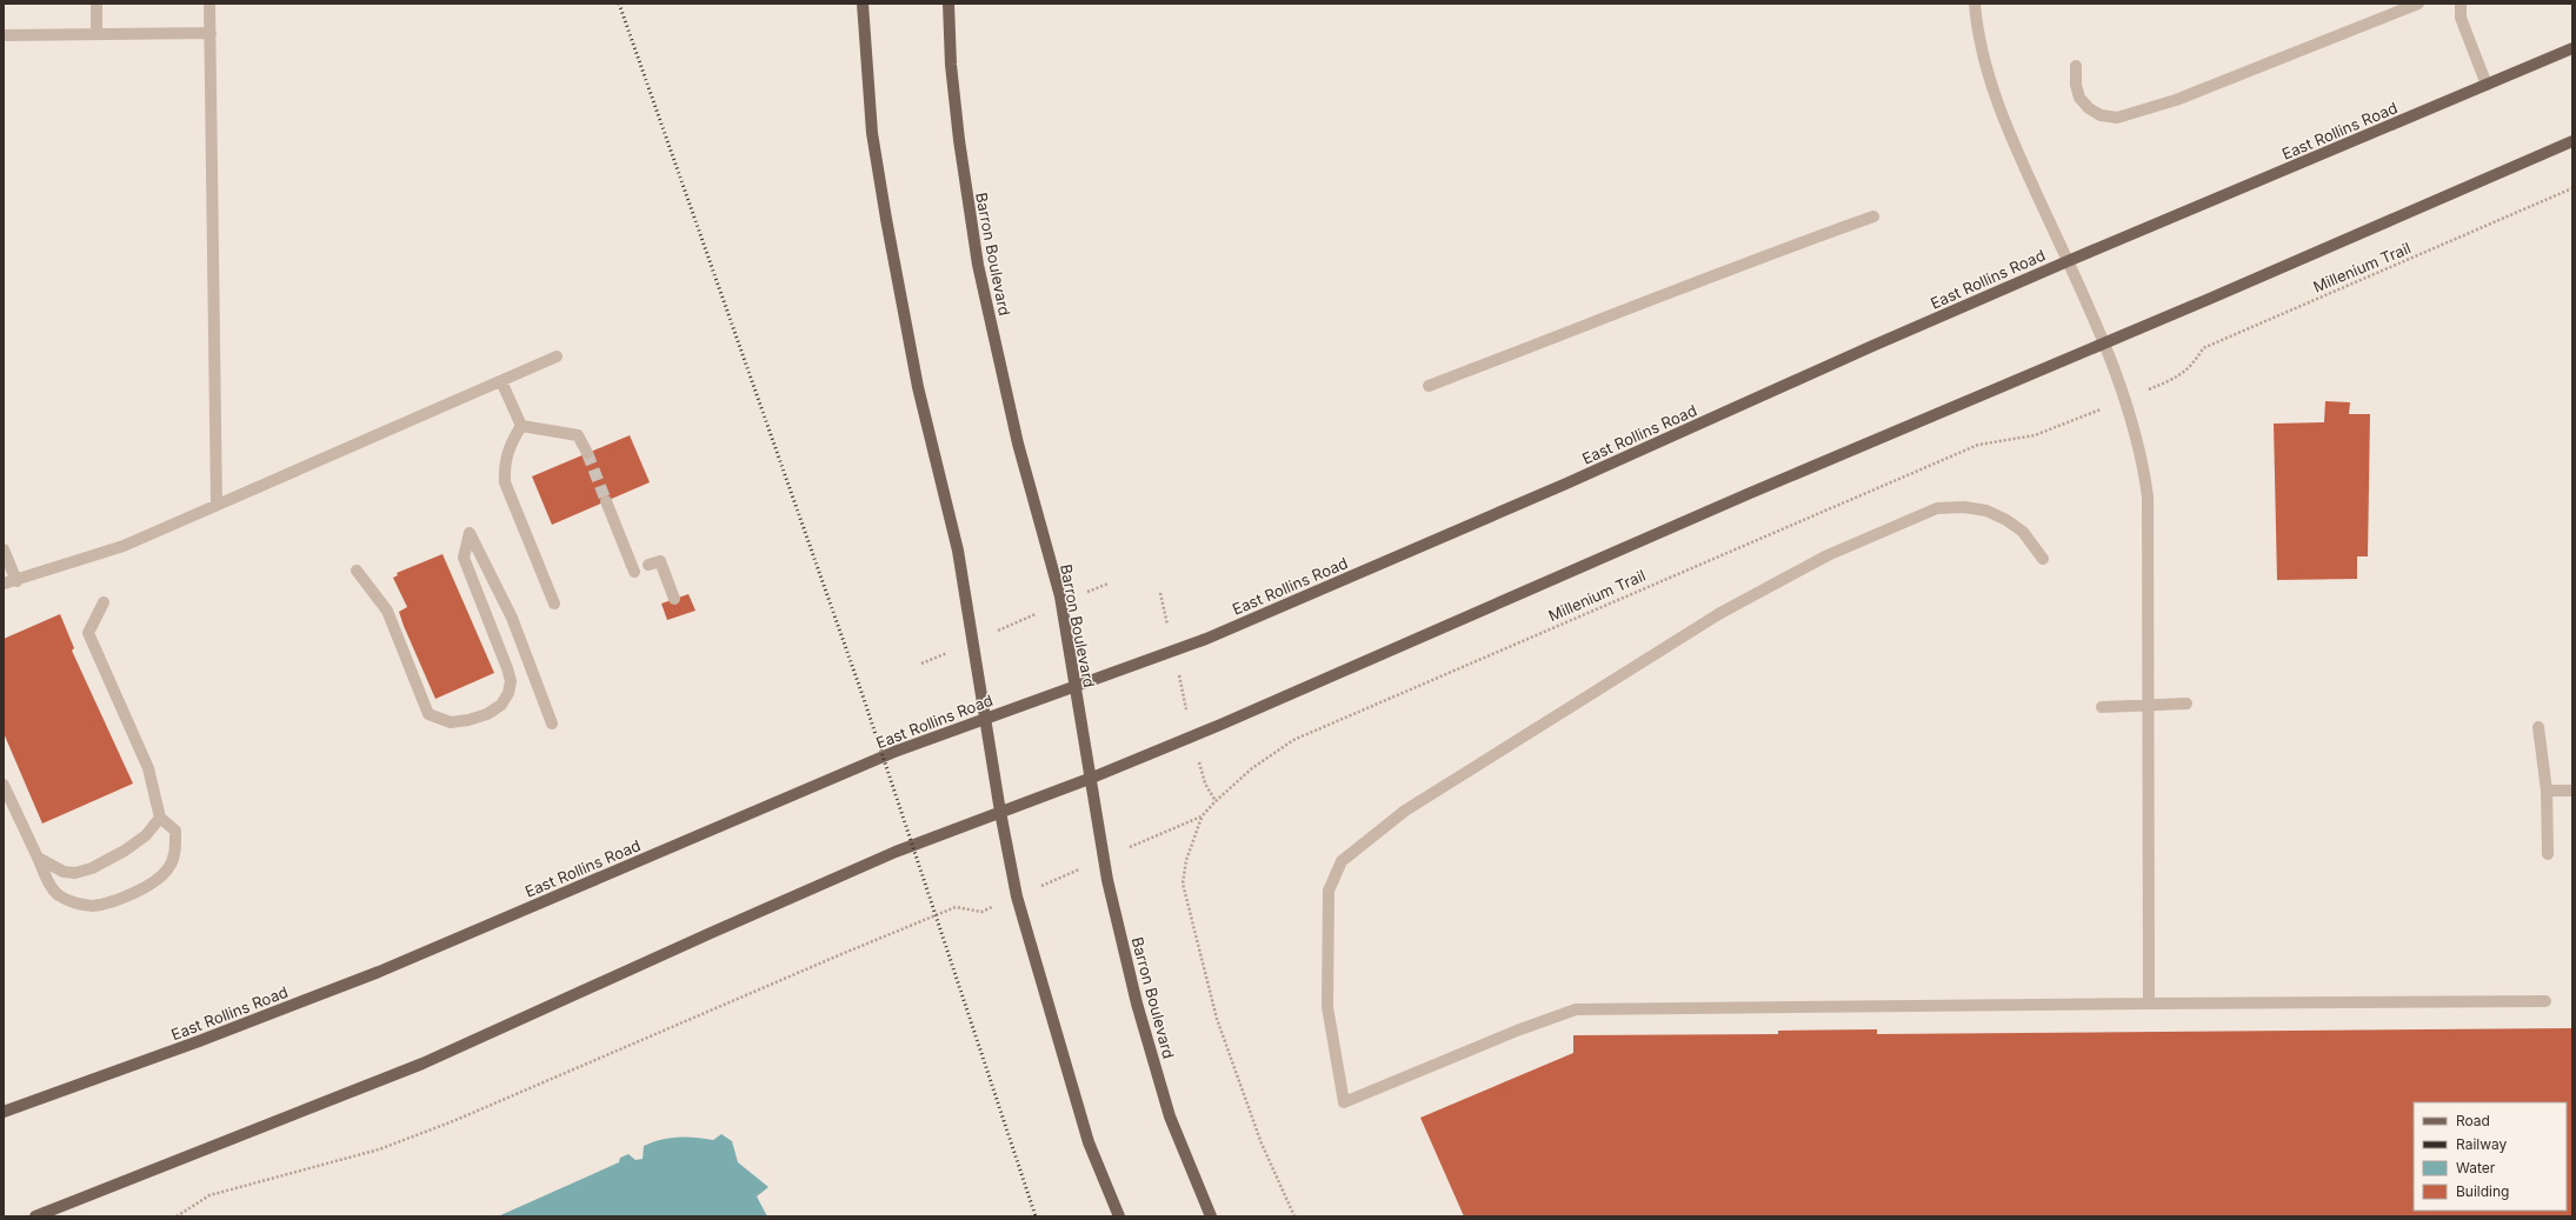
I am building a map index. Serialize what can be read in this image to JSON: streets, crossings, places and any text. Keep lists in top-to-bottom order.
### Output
{
  "streets": {
    "main road": ["East Rollins Road", "Barron Boulevard"],
    "path": ["Millenium Trail"]
  },
  "crossings": [
    ["East Rollins Road", "Barron Boulevard"],
    ["Barron Boulevard", "Millenium Trail"]
  ],
  "legend": [
    "Road",
    "Railway",
    "Water",
    "Building"
  ]
}
